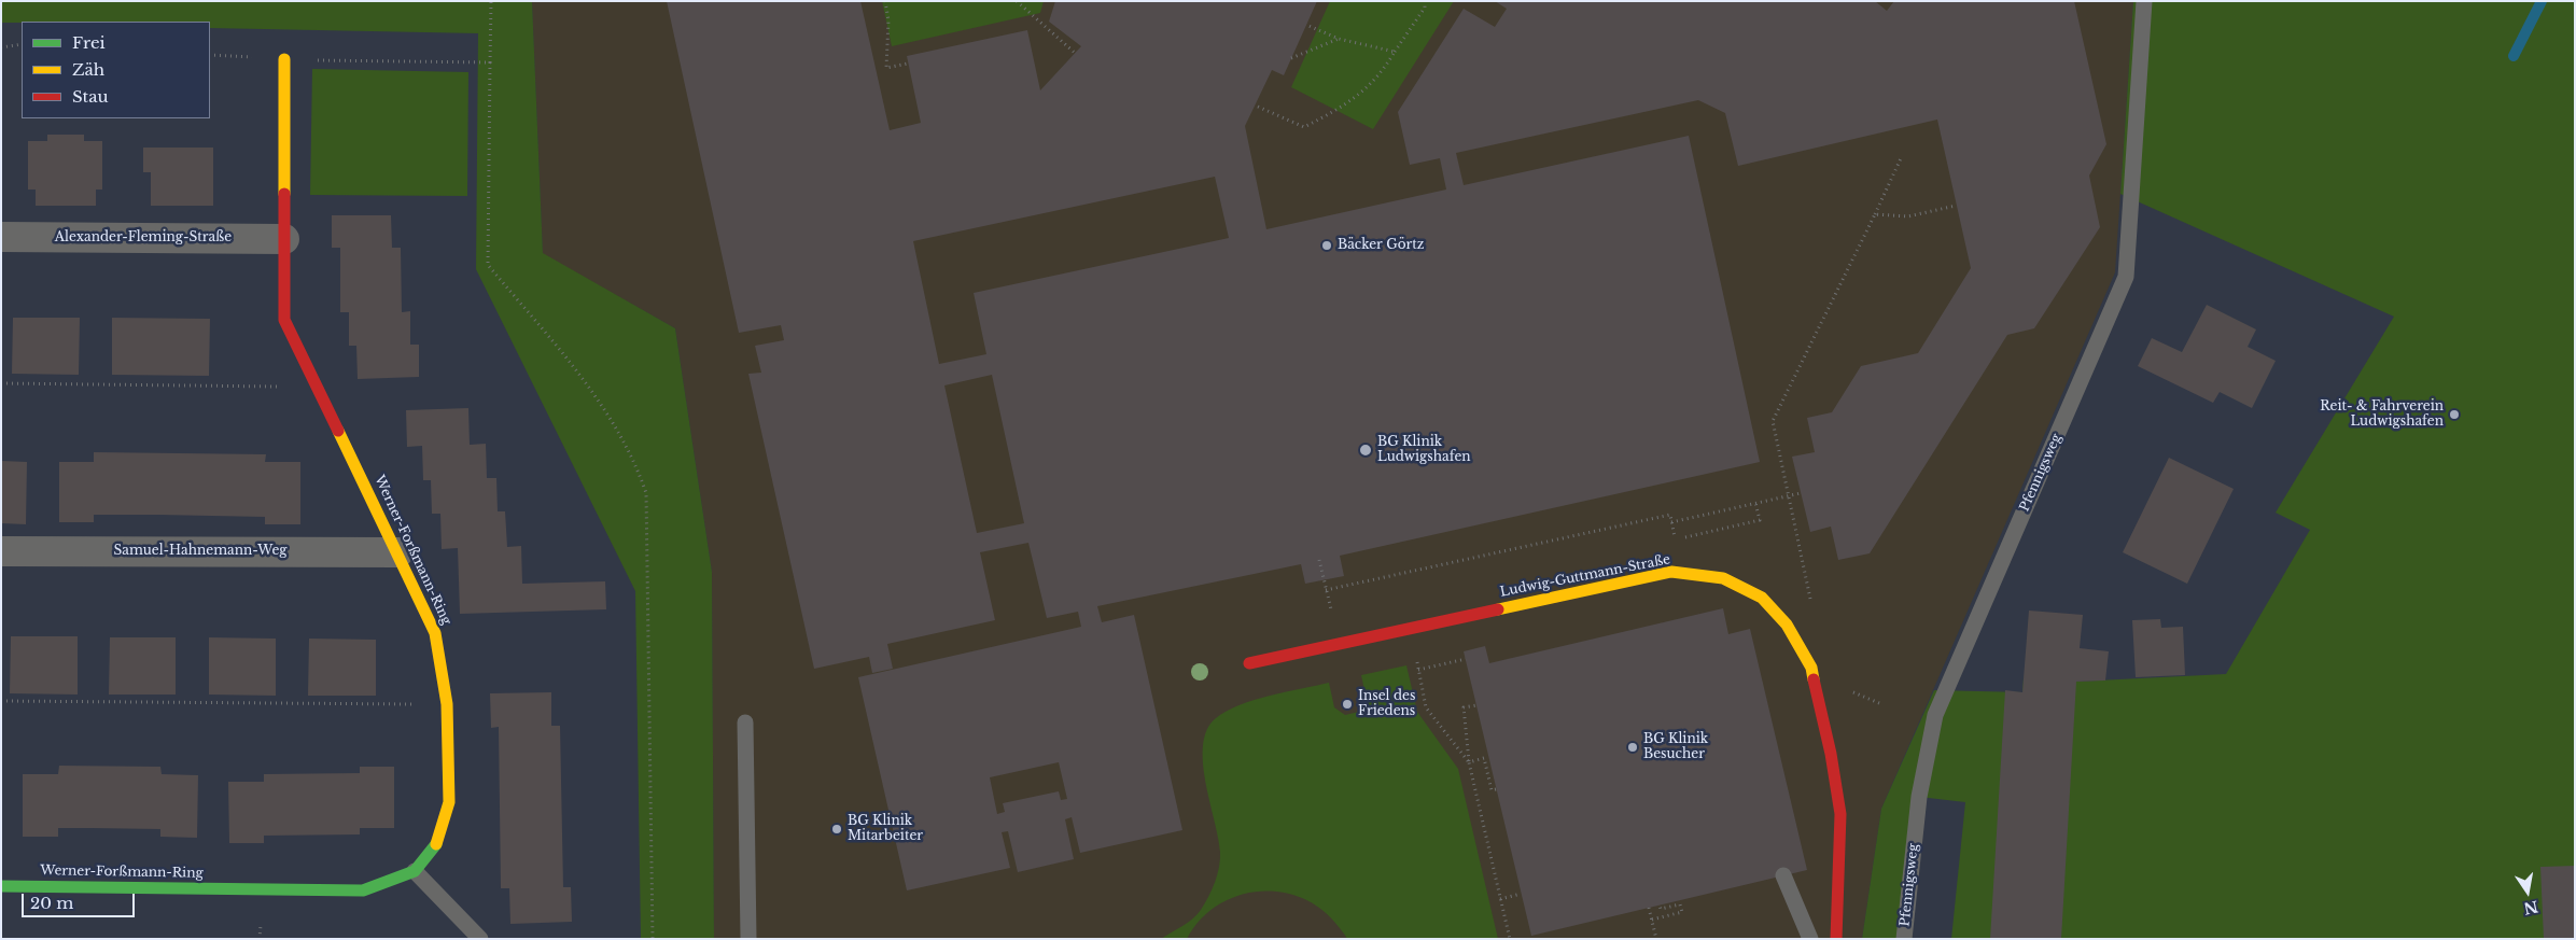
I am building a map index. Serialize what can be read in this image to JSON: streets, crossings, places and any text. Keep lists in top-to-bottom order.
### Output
{
  "streets": {
    "street": [
      "Alexander-Fleming-Straße",
      "Werner-Forßmann-Ring",
      "Samuel-Hahnemann-Weg",
      "Ludwig-Guttmann-Straße"
    ],
    "lane": ["Pfennigsweg"]
  },
  "crossings": [
    ["Alexander-Fleming-Straße", "Werner-Forßmann-Ring"],
    ["Werner-Forßmann-Ring", "Samuel-Hahnemann-Weg"]
  ],
  "places": [
    "Bäcker Görtz",
    "Reit- & Fahrverein Ludwigshafen",
    "BG Klinik Ludwigshafen",
    "Insel des Friedens",
    "BG Klinik Besucher",
    "BG Klinik Mitarbeiter"
  ],
  "legend": ["Frei", "Zäh", "Stau"],
  "scale_bar": "20 m",
  "north": "bottom"
}
